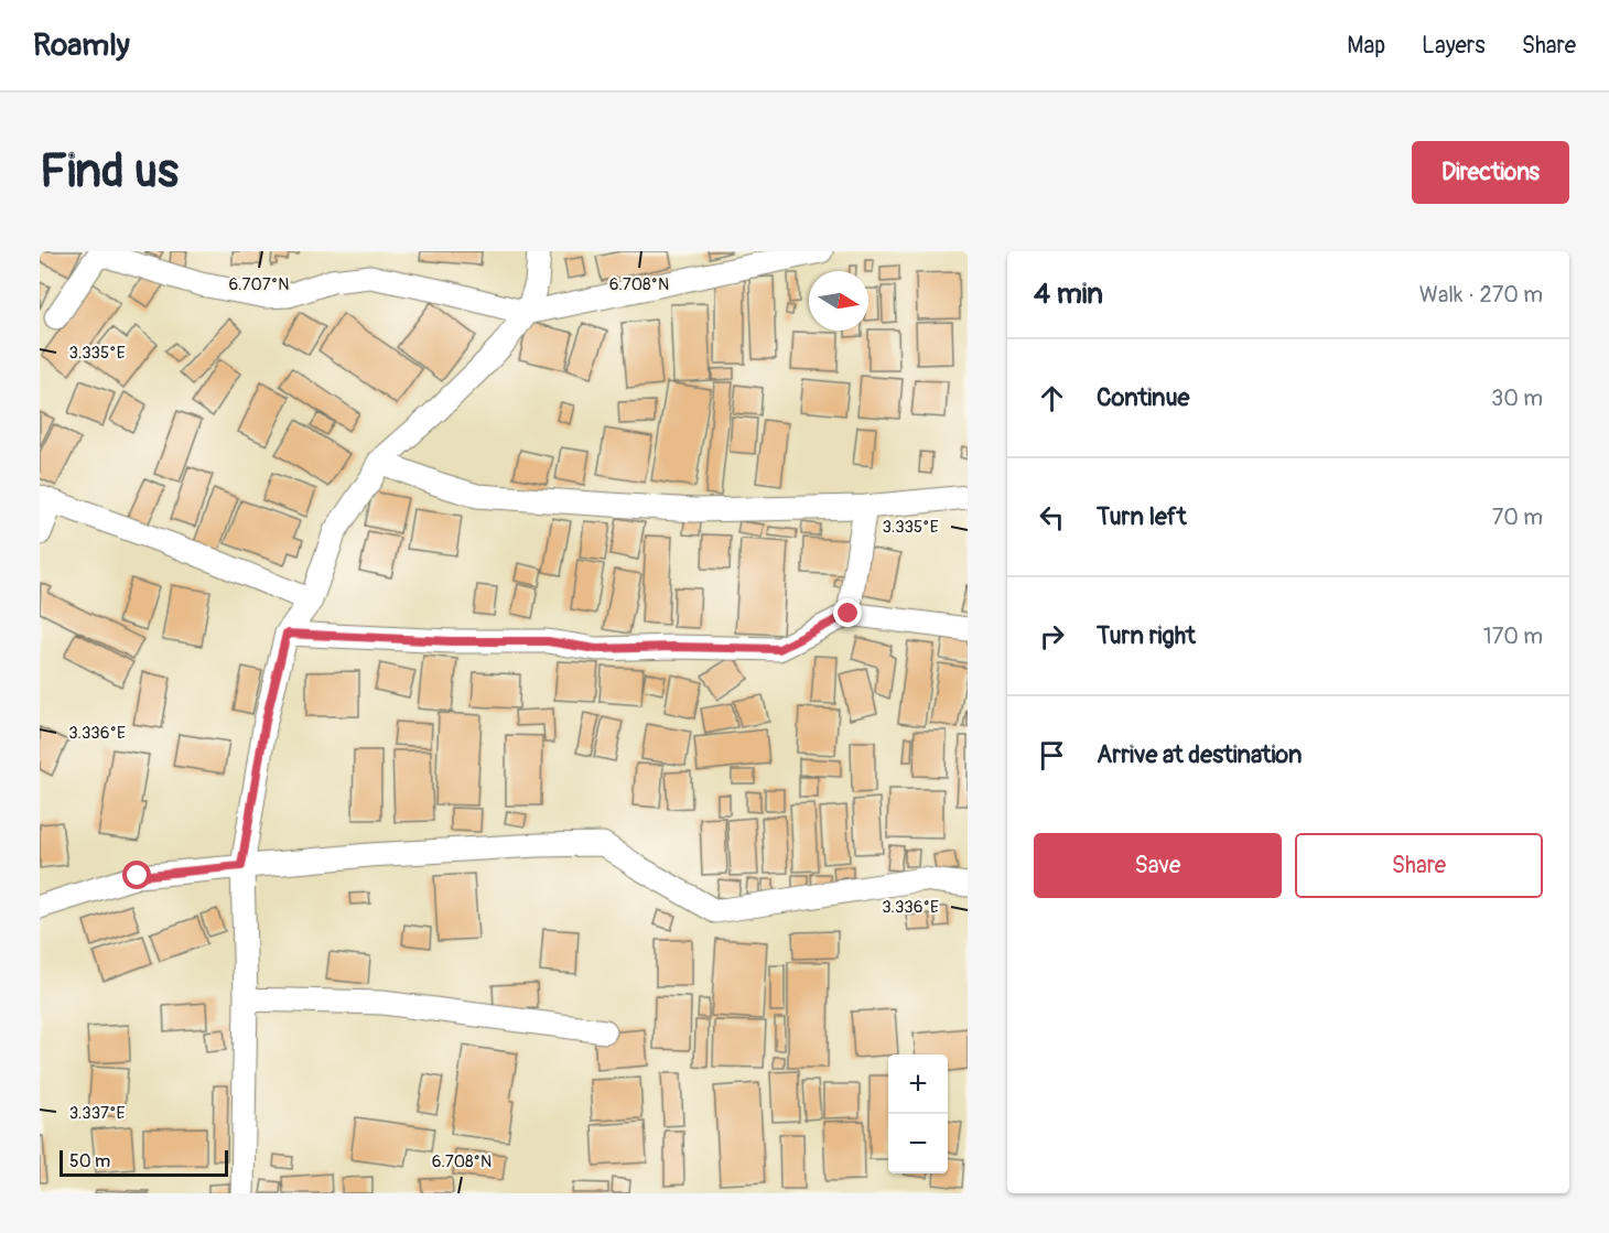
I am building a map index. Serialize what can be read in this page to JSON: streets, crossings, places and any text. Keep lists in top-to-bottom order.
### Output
{
  "scale_bar": "50 m",
  "north": "right",
  "page": {
    "header": "Roamly",
    "nav": ["Map", "Layers", "Share"],
    "buttons": [
      "Directions",
      ["Save", "Share"]
    ],
    "title": "Find us",
    "heading": ["4 min", "Walk · 270 m"],
    "list": [
      ["Continue", "30 m"],
      ["Turn left", "70 m"],
      ["Turn right", "170 m"],
      "Arrive at destination"
    ],
    "map_buttons": ["+", "−"],
    "scale": "50 m"
  },
  "coordinates": [
    "6.707°N",
    "6.708°N",
    "3.335°E",
    "3.336°E",
    "3.337°E"
  ]
}
